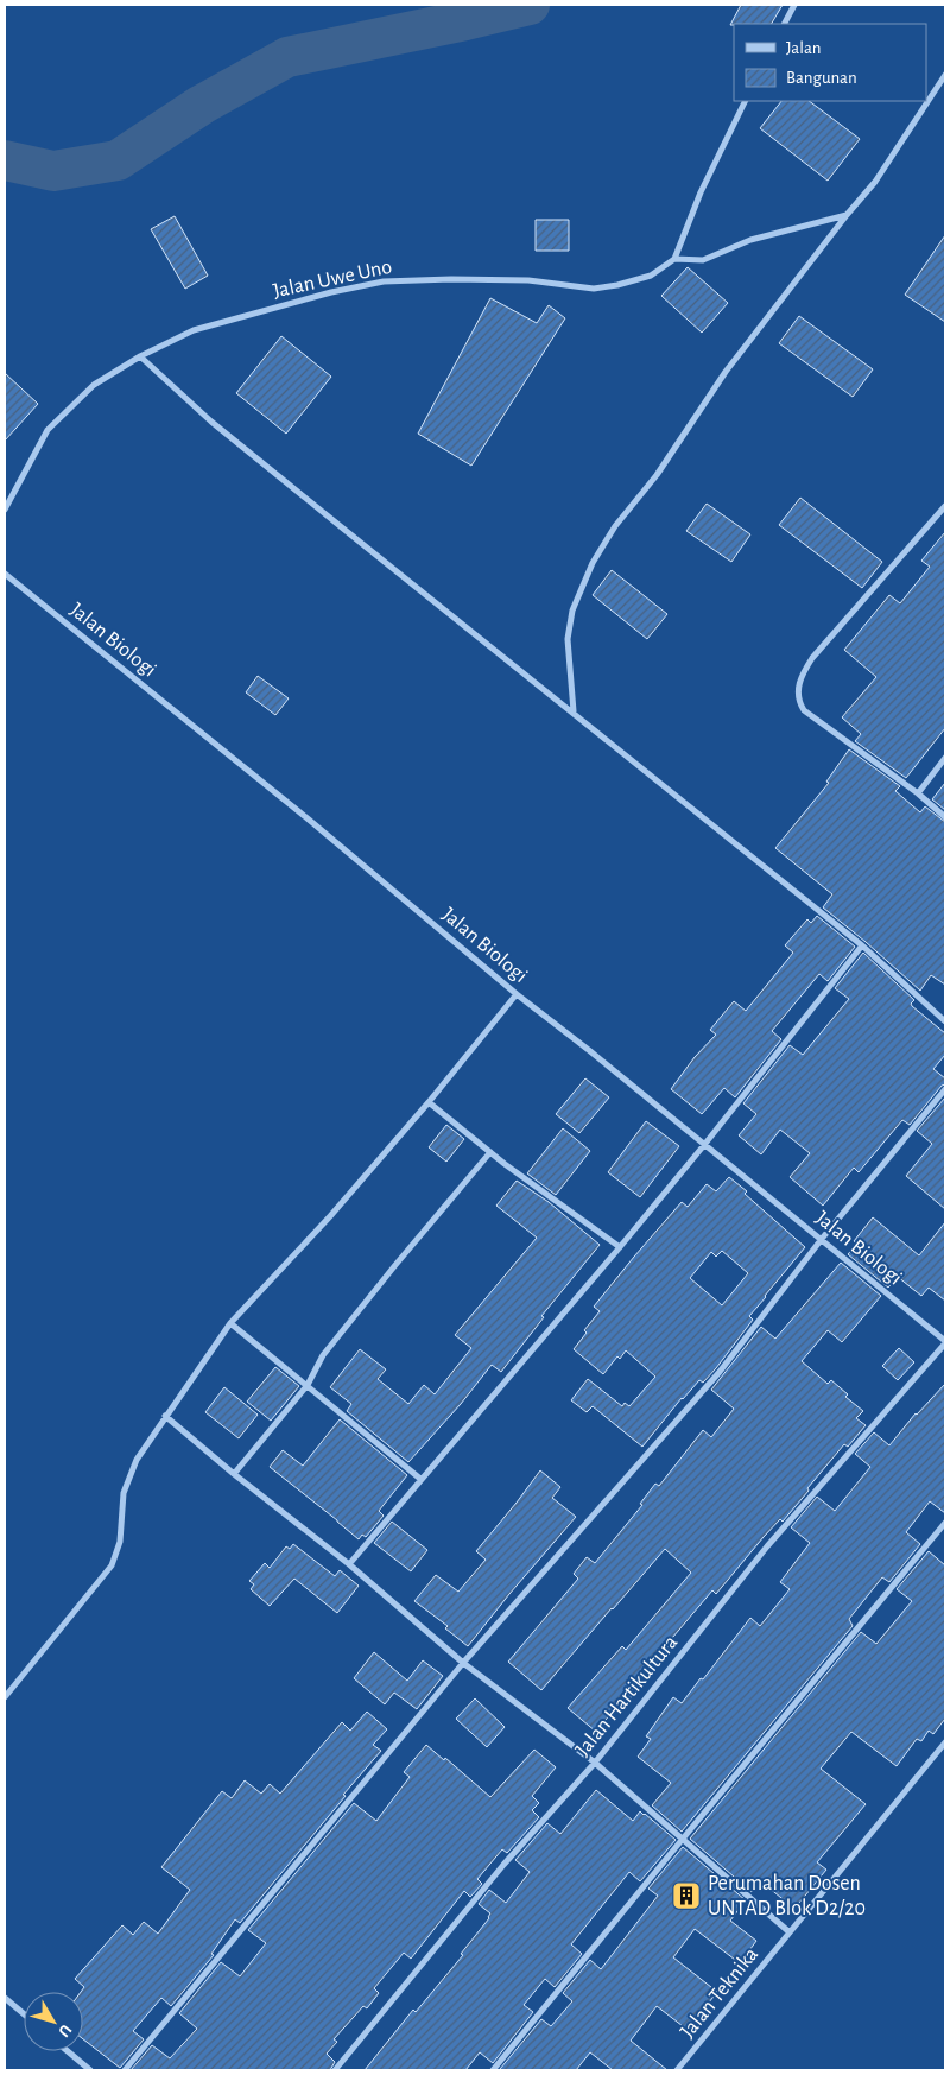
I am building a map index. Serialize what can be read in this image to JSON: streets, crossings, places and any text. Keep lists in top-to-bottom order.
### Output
{
  "streets": {
    "street": [
      "Jalan Uwe Uno",
      "Jalan Biologi",
      "Jalan Hartikultura",
      "Jalan Teknika"
    ]
  },
  "crossings": [
    ["Jalan Biologi", "Jalan Hartikultura"]
  ],
  "places": {
    "building": ["Perumahan Dosen UNTAD Blok D2/20"]
  },
  "legend": ["Jalan", "Bangunan"],
  "north": "bottom right"
}
